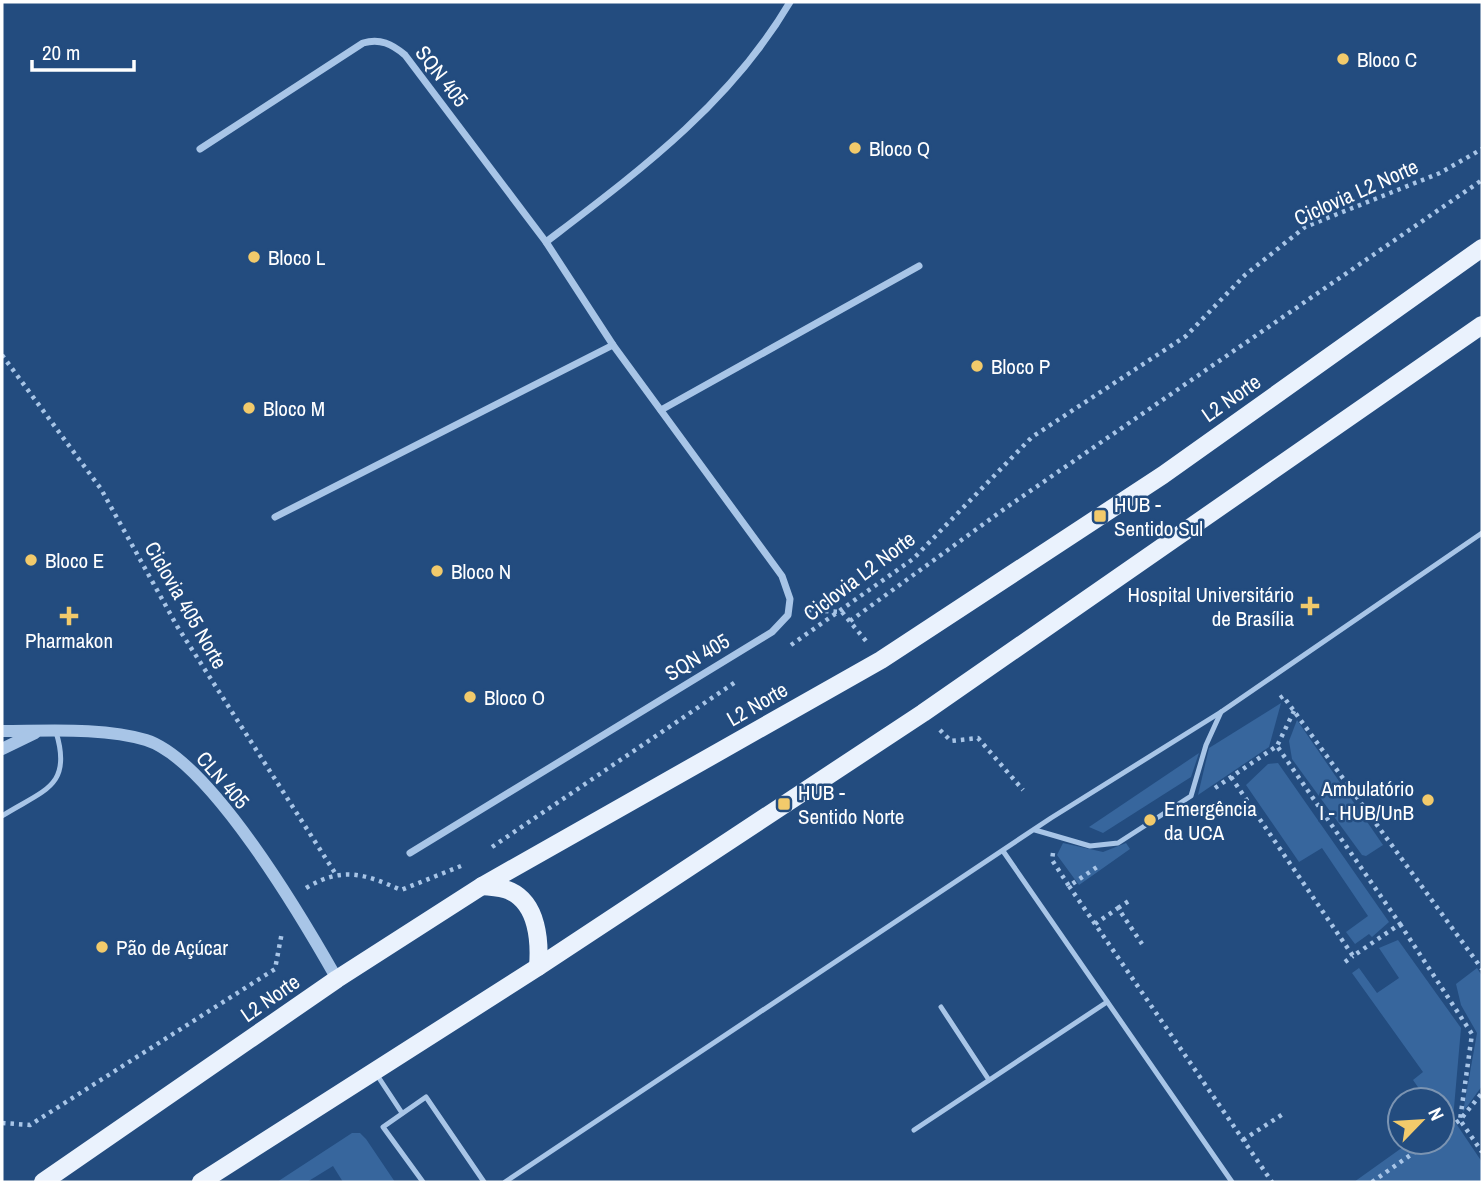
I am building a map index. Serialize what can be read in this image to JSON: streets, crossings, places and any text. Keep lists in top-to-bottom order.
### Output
{
  "streets": {
    "main road": ["L2 Norte"],
    "street": ["SQN 405", "CLN 405"],
    "path": ["Ciclovia L2 Norte", "Ciclovia 405 Norte"]
  },
  "crossings": [
    ["L2 Norte", "CLN 405"]
  ],
  "places": {
    "other": [
      "Bloco C",
      "Bloco Q",
      "Bloco L",
      "Bloco P",
      "Bloco M",
      "Bloco E",
      "Bloco N",
      "Bloco O",
      "Ambulatório I - HUB/UnB",
      "Emergência da UCA",
      "Pão de Açúcar"
    ],
    "transit": ["HUB - Sentido Sul", "HUB - Sentido Norte"],
    "health": ["Hospital Universitário de Brasília", "Pharmakon"]
  },
  "scale_bar": "20 m",
  "north": "top right"
}
